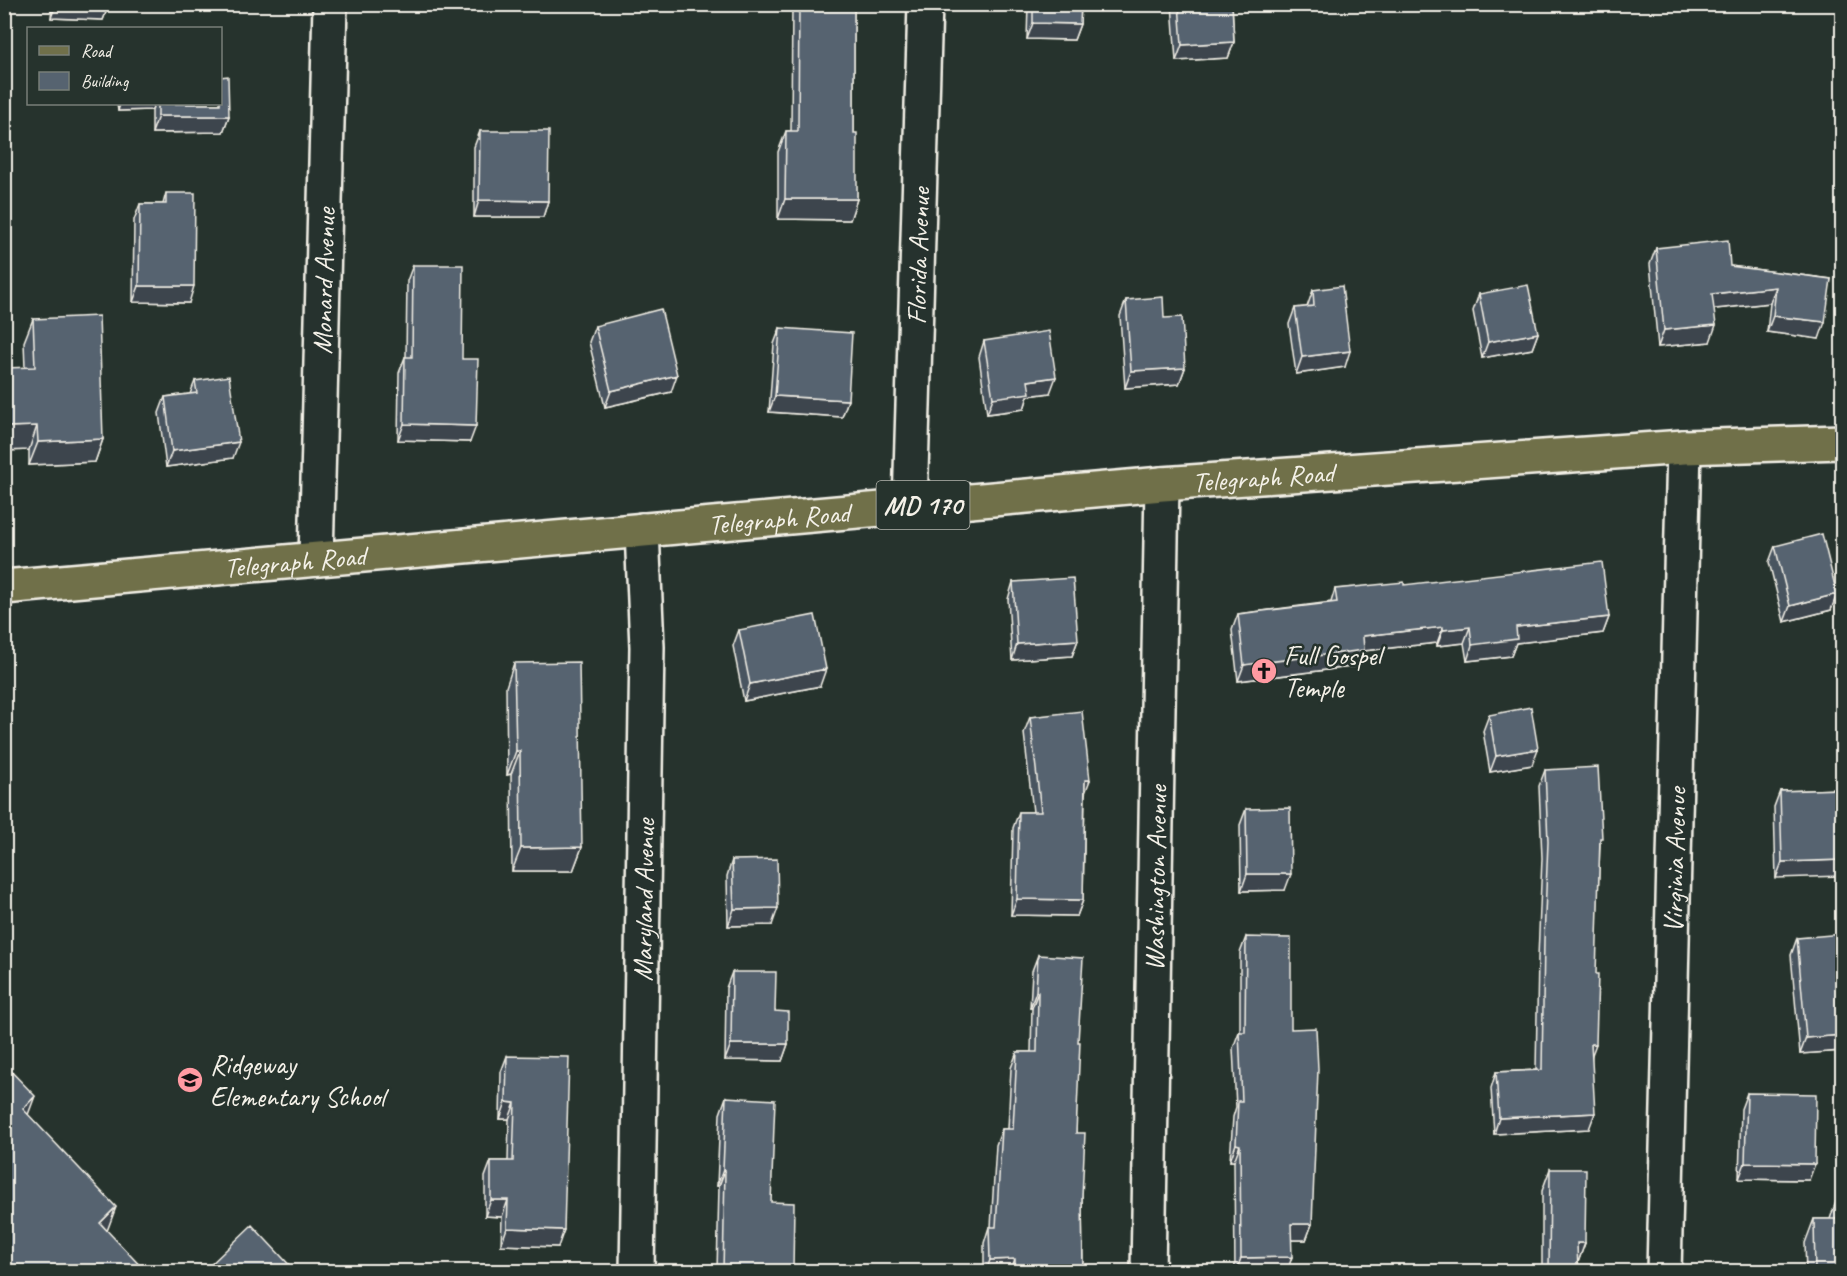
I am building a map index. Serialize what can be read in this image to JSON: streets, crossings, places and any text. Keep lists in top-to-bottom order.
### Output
{
  "streets": {
    "main road": ["Telegraph Road", "MD 170"],
    "street": [
      "Florida Avenue",
      "Monard Avenue",
      "Virginia Avenue",
      "Washington Avenue",
      "Maryland Avenue"
    ]
  },
  "crossings": [
    ["Florida Avenue", "Telegraph Road"],
    ["Monard Avenue", "Telegraph Road"],
    ["Telegraph Road", "Virginia Avenue"],
    ["Telegraph Road", "Washington Avenue"],
    ["Telegraph Road", "Maryland Avenue"]
  ],
  "places": {
    "church": ["Full Gospel Temple"],
    "school or university": ["Ridgeway Elementary School"]
  },
  "legend": ["Road", "Building"]
}
